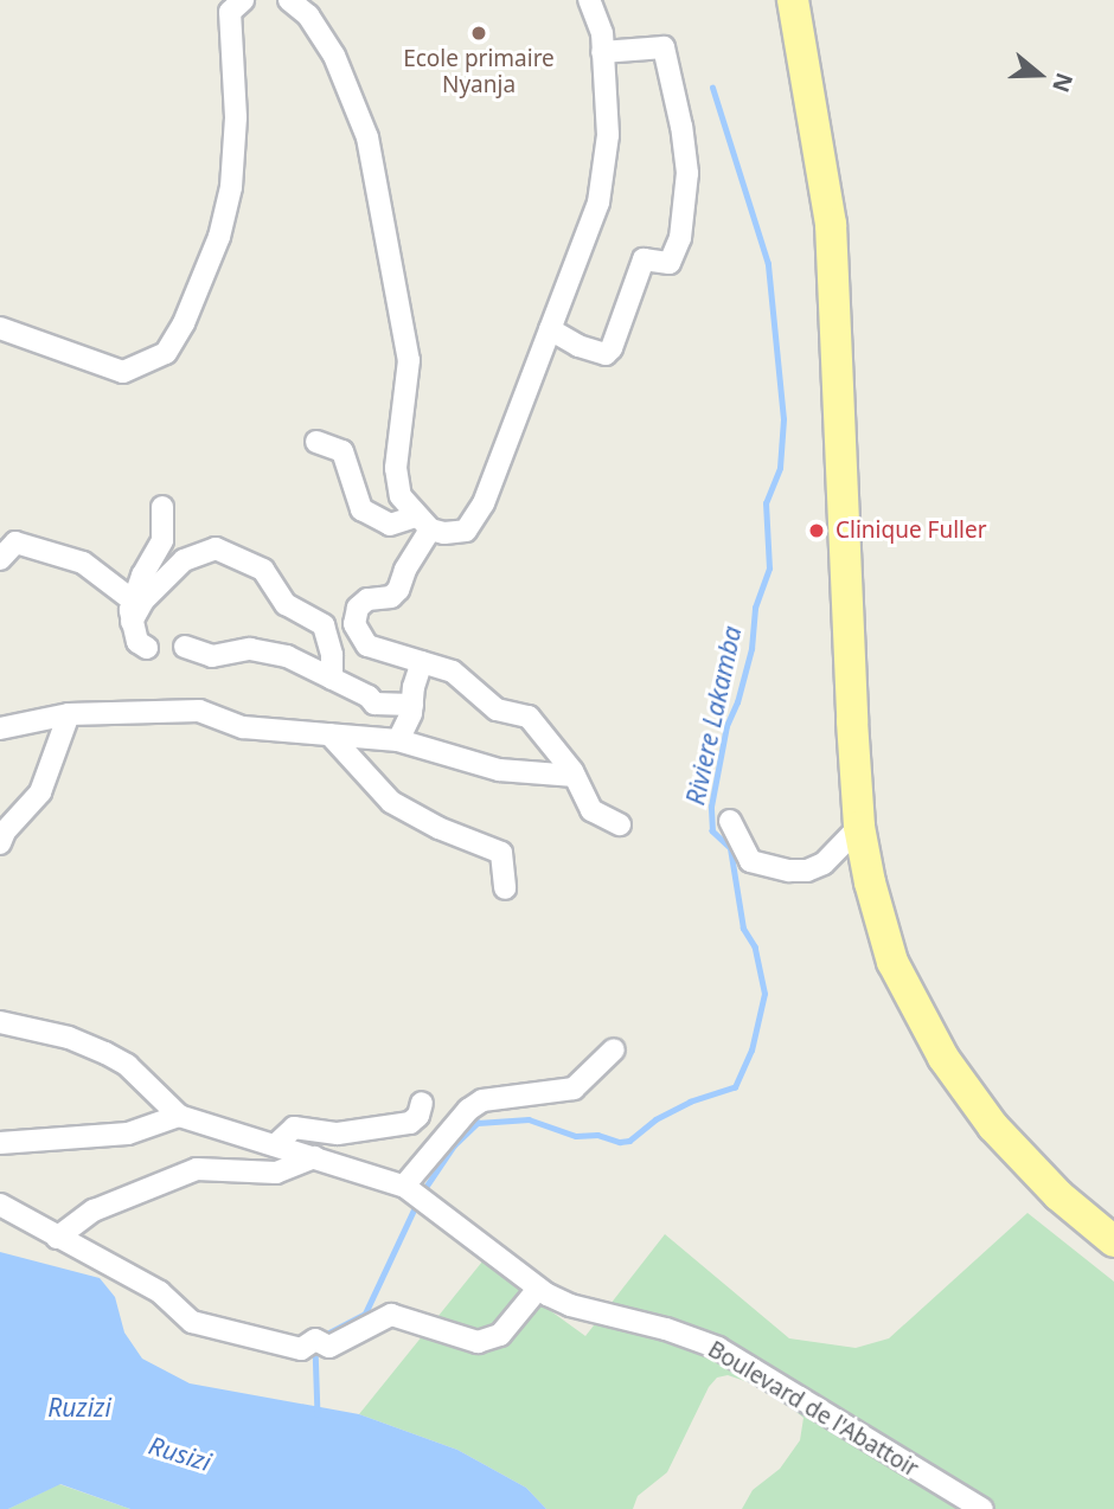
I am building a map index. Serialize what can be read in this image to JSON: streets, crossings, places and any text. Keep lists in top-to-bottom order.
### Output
{
  "streets": {
    "street": ["Boulevard de l'Abattoir"]
  },
  "water": ["Riviere Lakamba", "Ruzizi", "Rusizi"],
  "places": ["Ecole primaire Nyanja", "Clinique Fuller"],
  "north": "right"
}
